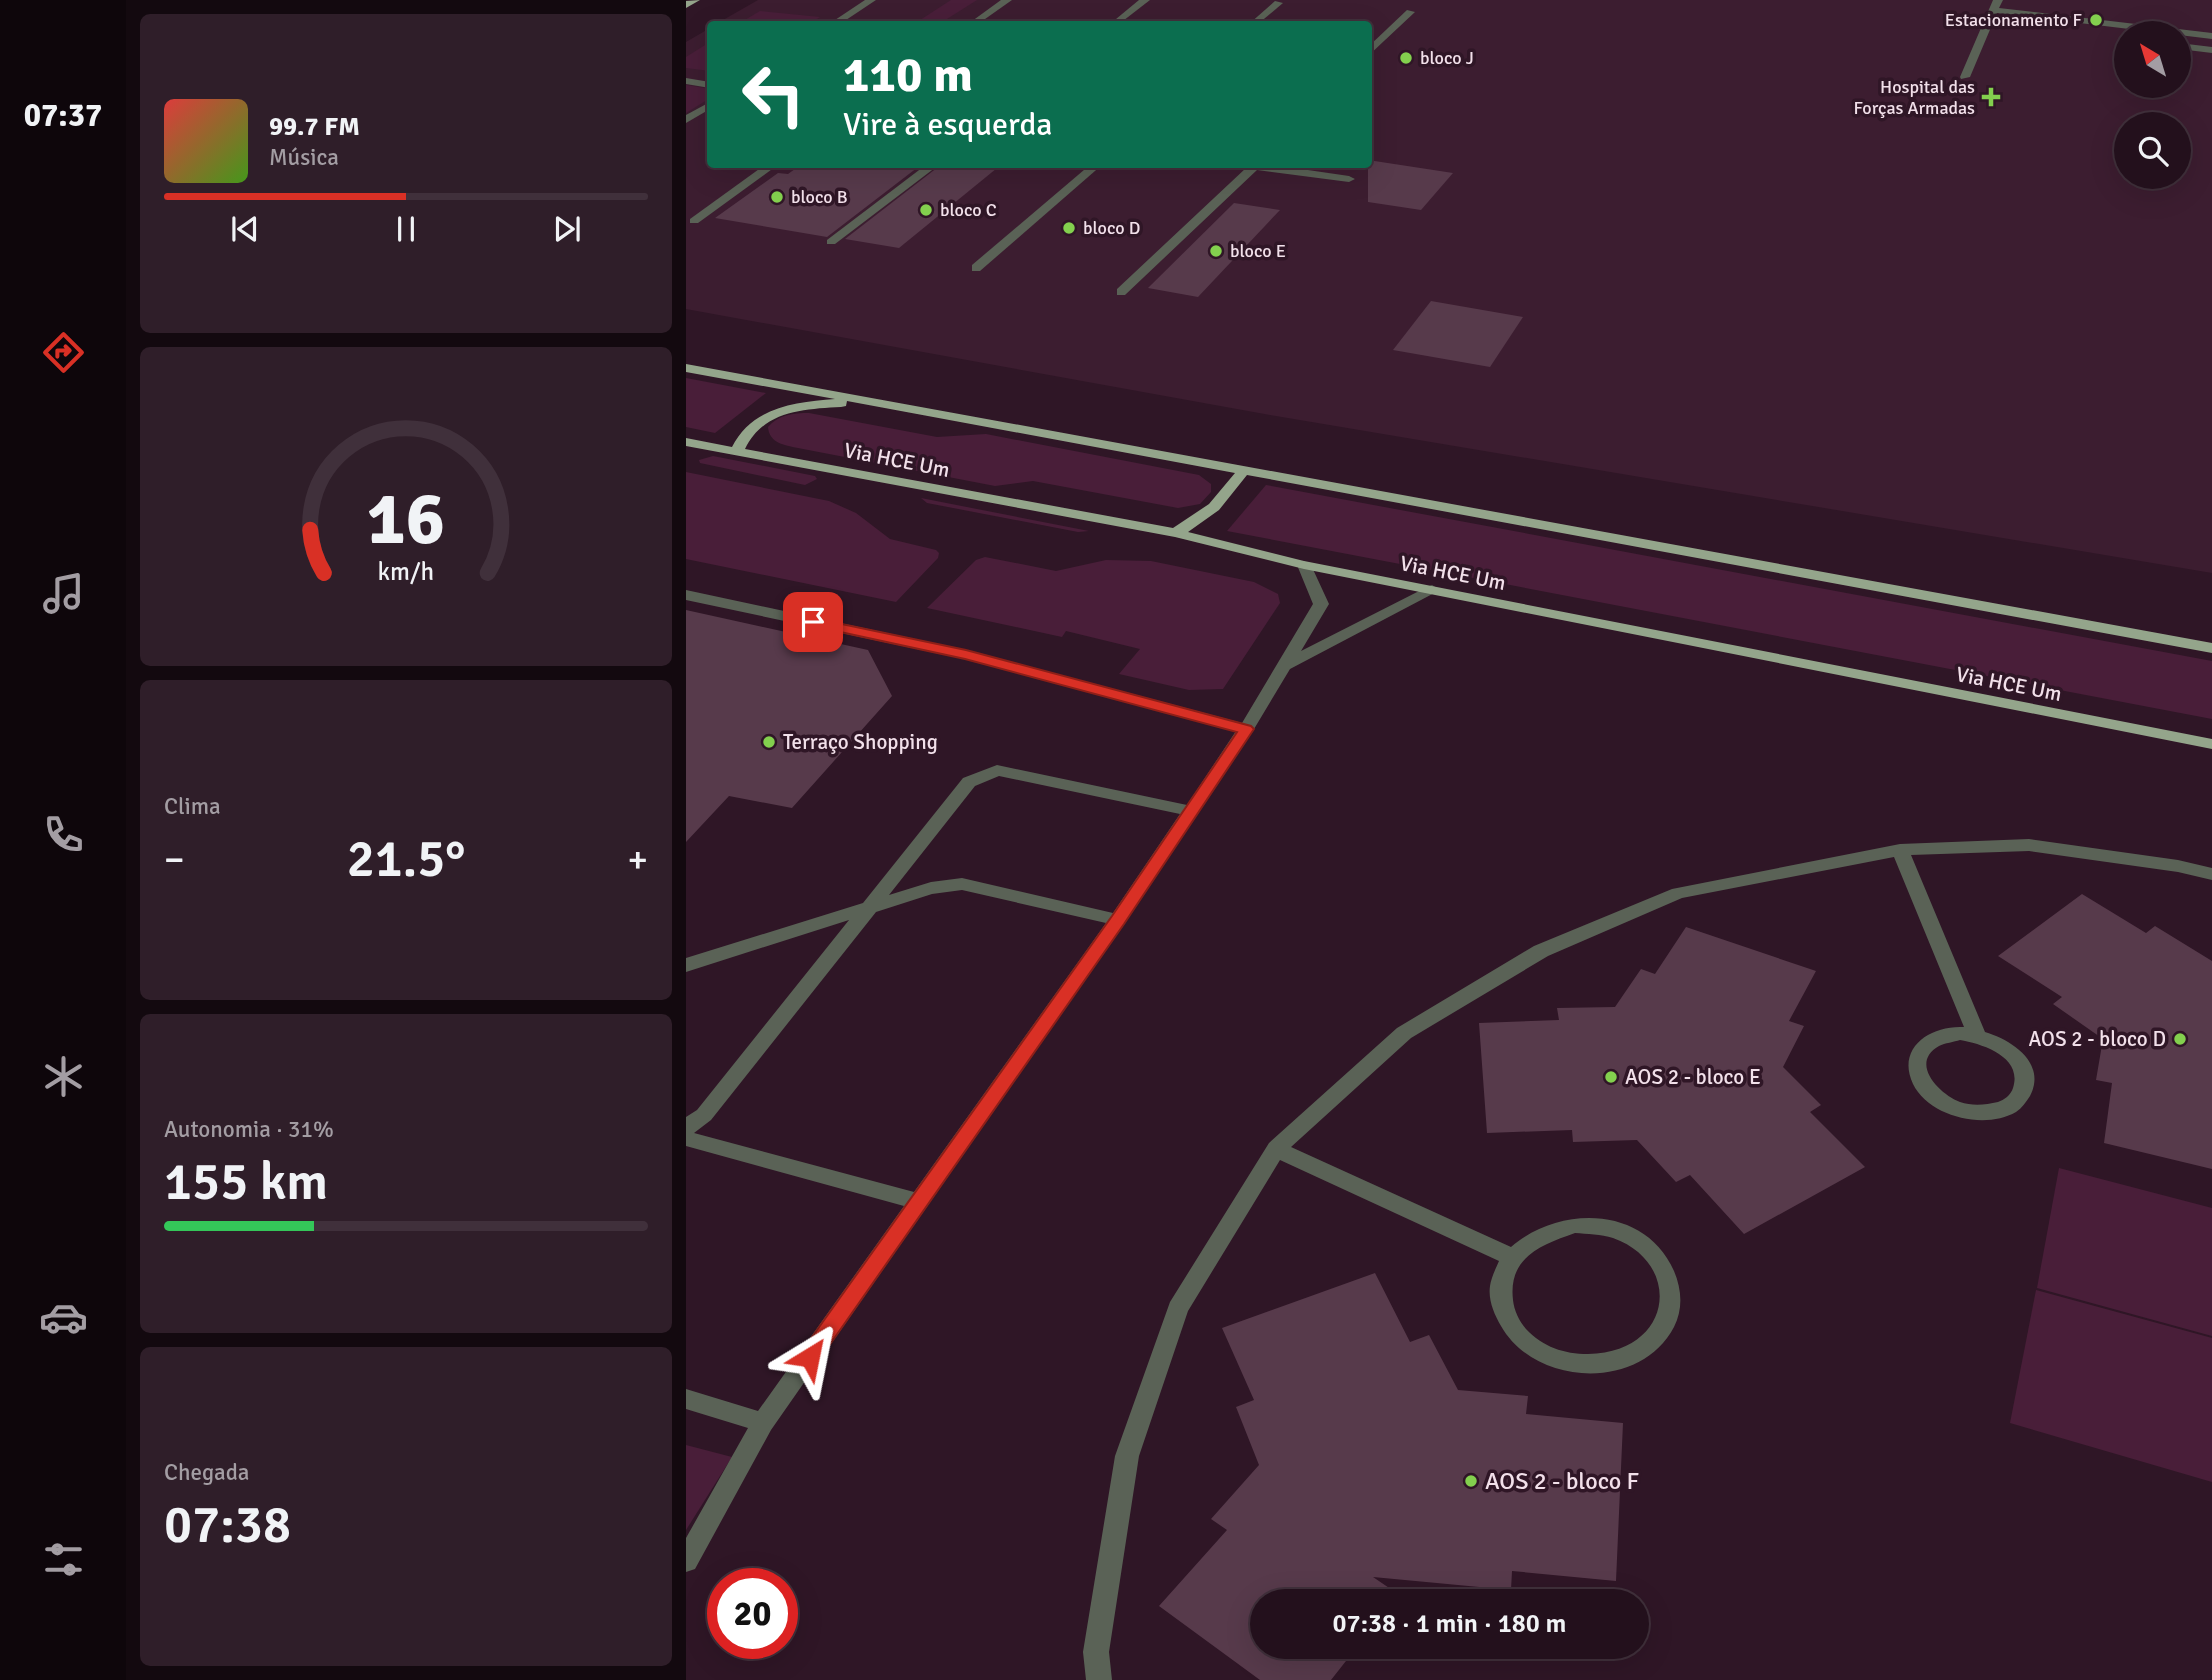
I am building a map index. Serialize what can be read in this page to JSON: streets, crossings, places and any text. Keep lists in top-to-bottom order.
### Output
{
  "streets": {
    "main road": ["Via HCE Um"]
  },
  "places": {
    "other": [
      "Estacionamento F",
      "bloco J",
      "bloco B",
      "bloco C",
      "bloco D",
      "bloco E",
      "Terraço Shopping",
      "AOS 2 - bloco D",
      "AOS 2 - bloco E",
      "AOS 2 - bloco F"
    ],
    "health": ["Hospital das Forças Armadas"]
  },
  "north": "top left",
  "page": {
    "tabs": "07:37",
    "turn": ["110 m", "Vire à esquerda"],
    "song": ["99.7 FM", "Música"],
    "tile": [
      "Clima",
      ["Autonomia · 31%", "155 km"],
      ["Chegada", "07:38"]
    ],
    "heat": ["−", "21.5°", "+"],
    "limit": "20",
    "trip": "07:38 · 1 min · 180 m",
    "gauge": ["16", "km/h"]
  }
}
